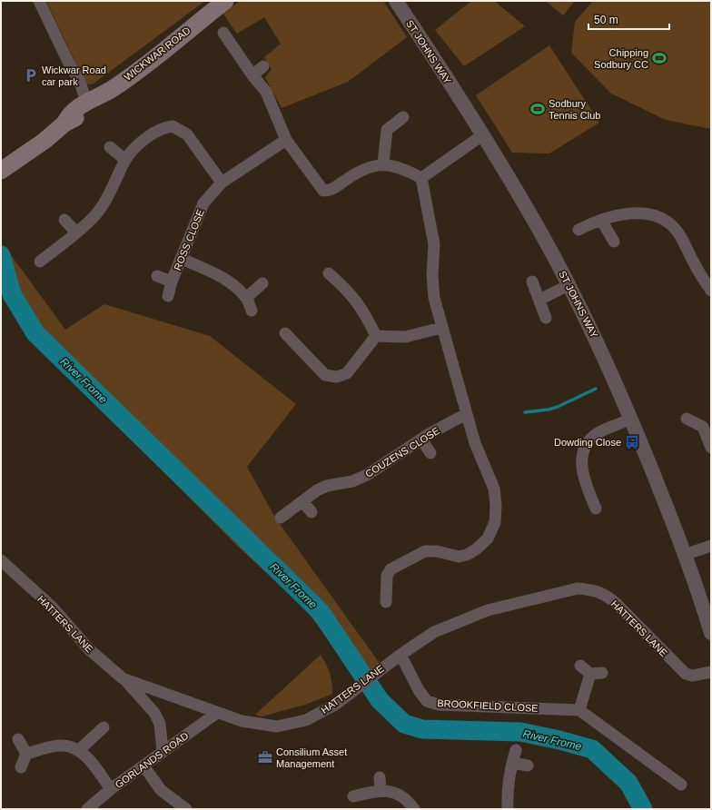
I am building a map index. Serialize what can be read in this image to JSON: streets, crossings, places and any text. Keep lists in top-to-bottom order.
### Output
{
  "streets": {
    "main road": ["WICKWAR ROAD"],
    "street": [
      "ST JOHNS WAY",
      "ROSS CLOSE",
      "COUZENS CLOSE",
      "HATTERS LANE",
      "BROOKFIELD CLOSE",
      "GORLANDS ROAD"
    ]
  },
  "crossings": [
    ["HATTERS LANE", "BROOKFIELD CLOSE"],
    ["HATTERS LANE", "GORLANDS ROAD"]
  ],
  "water": ["River Frome"],
  "places": {
    "sports": ["Chipping Sodbury CC", "Sodbury Tennis Club"],
    "parking": ["Wickwar Road car park"],
    "bus stop": ["Dowding Close"],
    "office": ["Consilium Asset Management"]
  },
  "scale_bar": "50 m"
}
